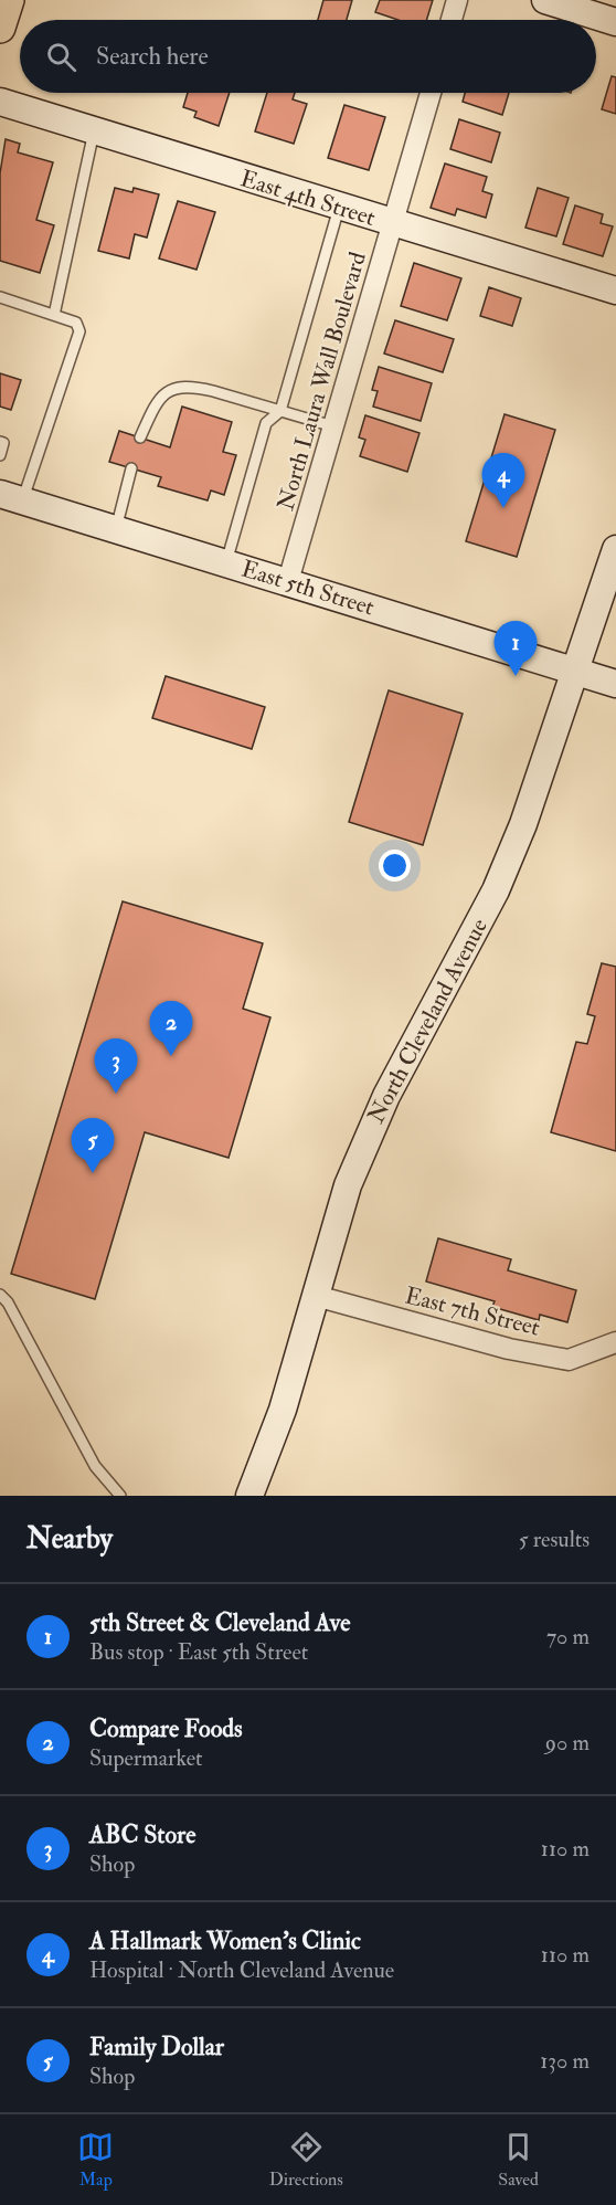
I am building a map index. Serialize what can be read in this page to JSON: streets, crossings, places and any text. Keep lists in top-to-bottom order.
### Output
{
  "streets": {
    "street": [
      "East 4th Street",
      "North Laura Wall Boulevard",
      "East 5th Street",
      "North Cleveland Avenue",
      "East 7th Street"
    ]
  },
  "crossings": [
    ["East 4th Street", "North Laura Wall Boulevard"],
    ["North Laura Wall Boulevard", "East 5th Street"],
    ["East 5th Street", "North Cleveland Avenue"],
    ["North Cleveland Avenue", "East 7th Street"]
  ],
  "page": {
    "search": "Search here",
    "pins": [
      "4",
      "1",
      "2",
      "3",
      "5"
    ],
    "heading": ["Nearby", "5 results"],
    "list": [
      {
        "mark": "1",
        "name": "5th Street & Cleveland Ave",
        "note": "Bus stop · East 5th Street",
        "value": "70 m"
      },
      {
        "mark": "2",
        "name": "Compare Foods",
        "note": "Supermarket",
        "value": "90 m"
      },
      {
        "mark": "3",
        "name": "ABC Store",
        "note": "Shop",
        "value": "110 m"
      },
      {
        "mark": "4",
        "name": "A Hallmark Women's Clinic",
        "note": "Hospital · North Cleveland Avenue",
        "value": "110 m"
      },
      {
        "mark": "5",
        "name": "Family Dollar",
        "note": "Shop",
        "value": "130 m"
      }
    ],
    "nav": ["Map", "Directions", "Saved"]
  }
}
